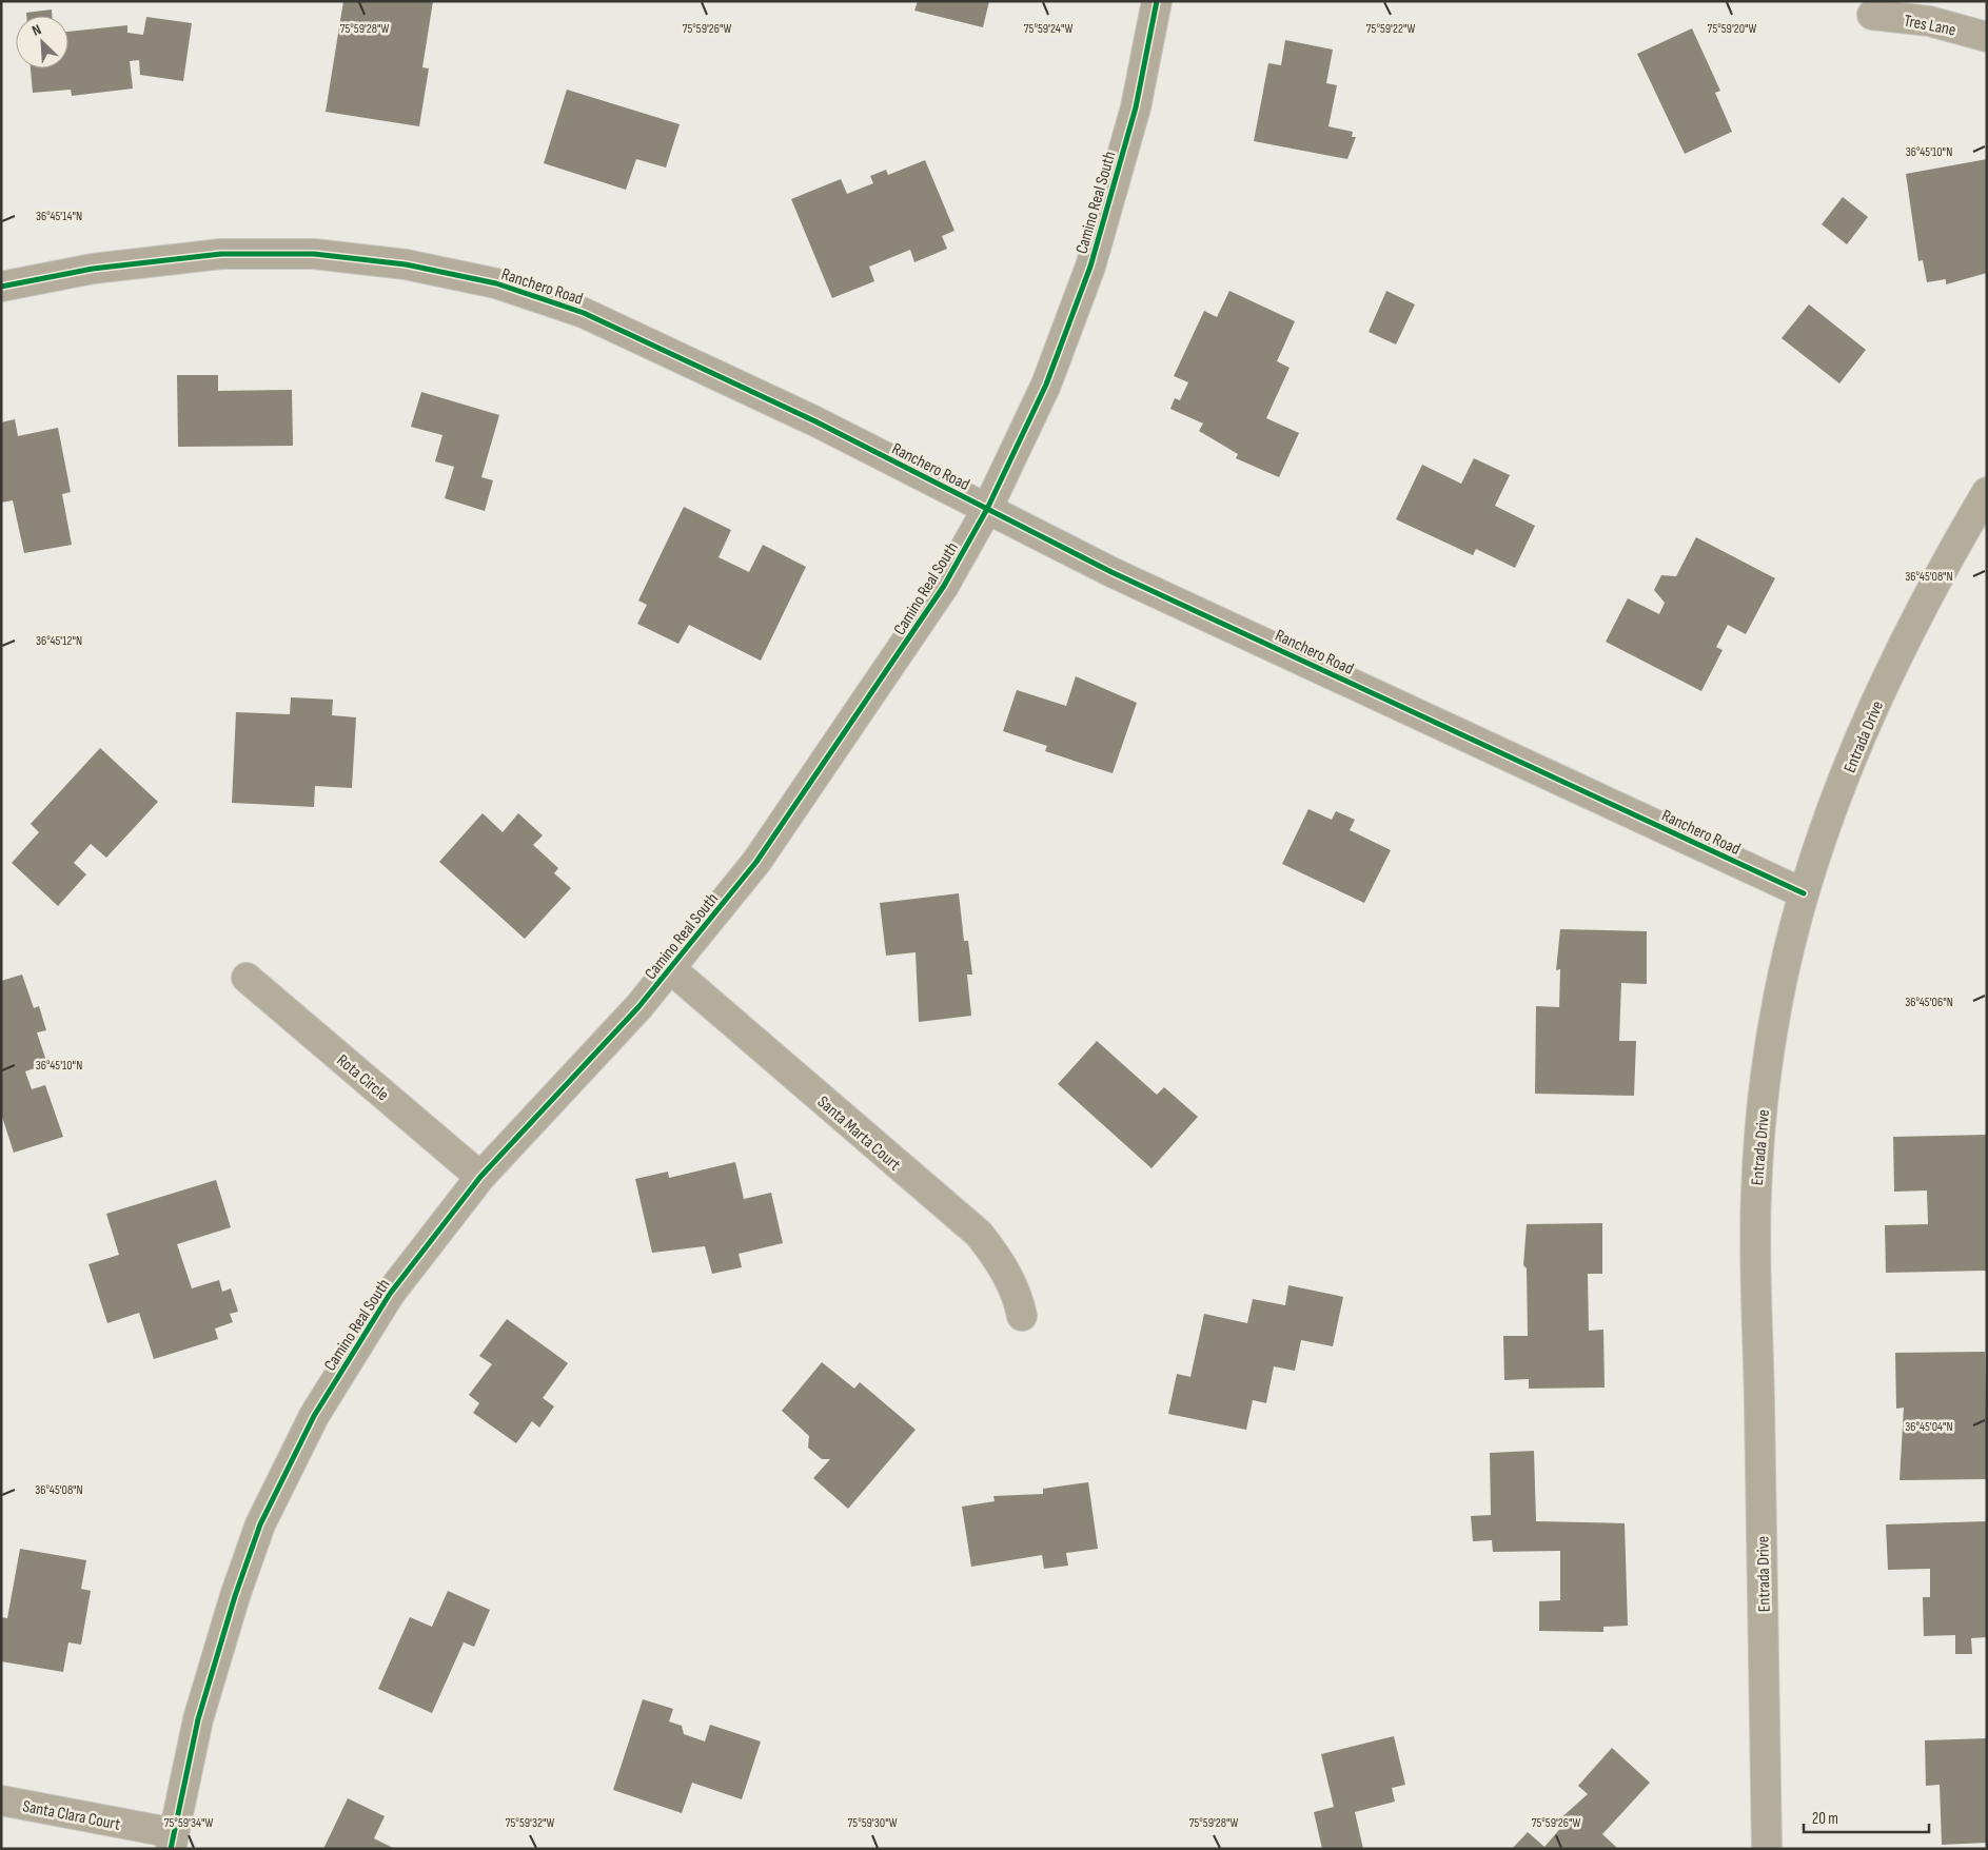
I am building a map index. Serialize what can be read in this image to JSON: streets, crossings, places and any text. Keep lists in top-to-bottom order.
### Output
{
  "streets": {
    "street": [
      "Tres Lane",
      "Camino Real South",
      "Ranchero Road",
      "Entrada Drive",
      "Rota Circle",
      "Santa Marta Court",
      "Santa Clara Court"
    ]
  },
  "crossings": [
    ["Camino Real South", "Ranchero Road"],
    ["Camino Real South", "Rota Circle"],
    ["Camino Real South", "Santa Marta Court"],
    ["Camino Real South", "Santa Clara Court"],
    ["Ranchero Road", "Entrada Drive"]
  ],
  "scale_bar": "20 m",
  "north": "top left",
  "coordinates": [
    "75°59'28\"W",
    "75°59'26\"W",
    "75°59'24\"W",
    "75°59'22\"W",
    "75°59'20\"W",
    "36°45'10\"N",
    "36°45'14\"N",
    "36°45'08\"N",
    "36°45'12\"N",
    "36°45'06\"N",
    "36°45'04\"N",
    "75°59'34\"W",
    "75°59'32\"W",
    "75°59'30\"W"
  ]
}
